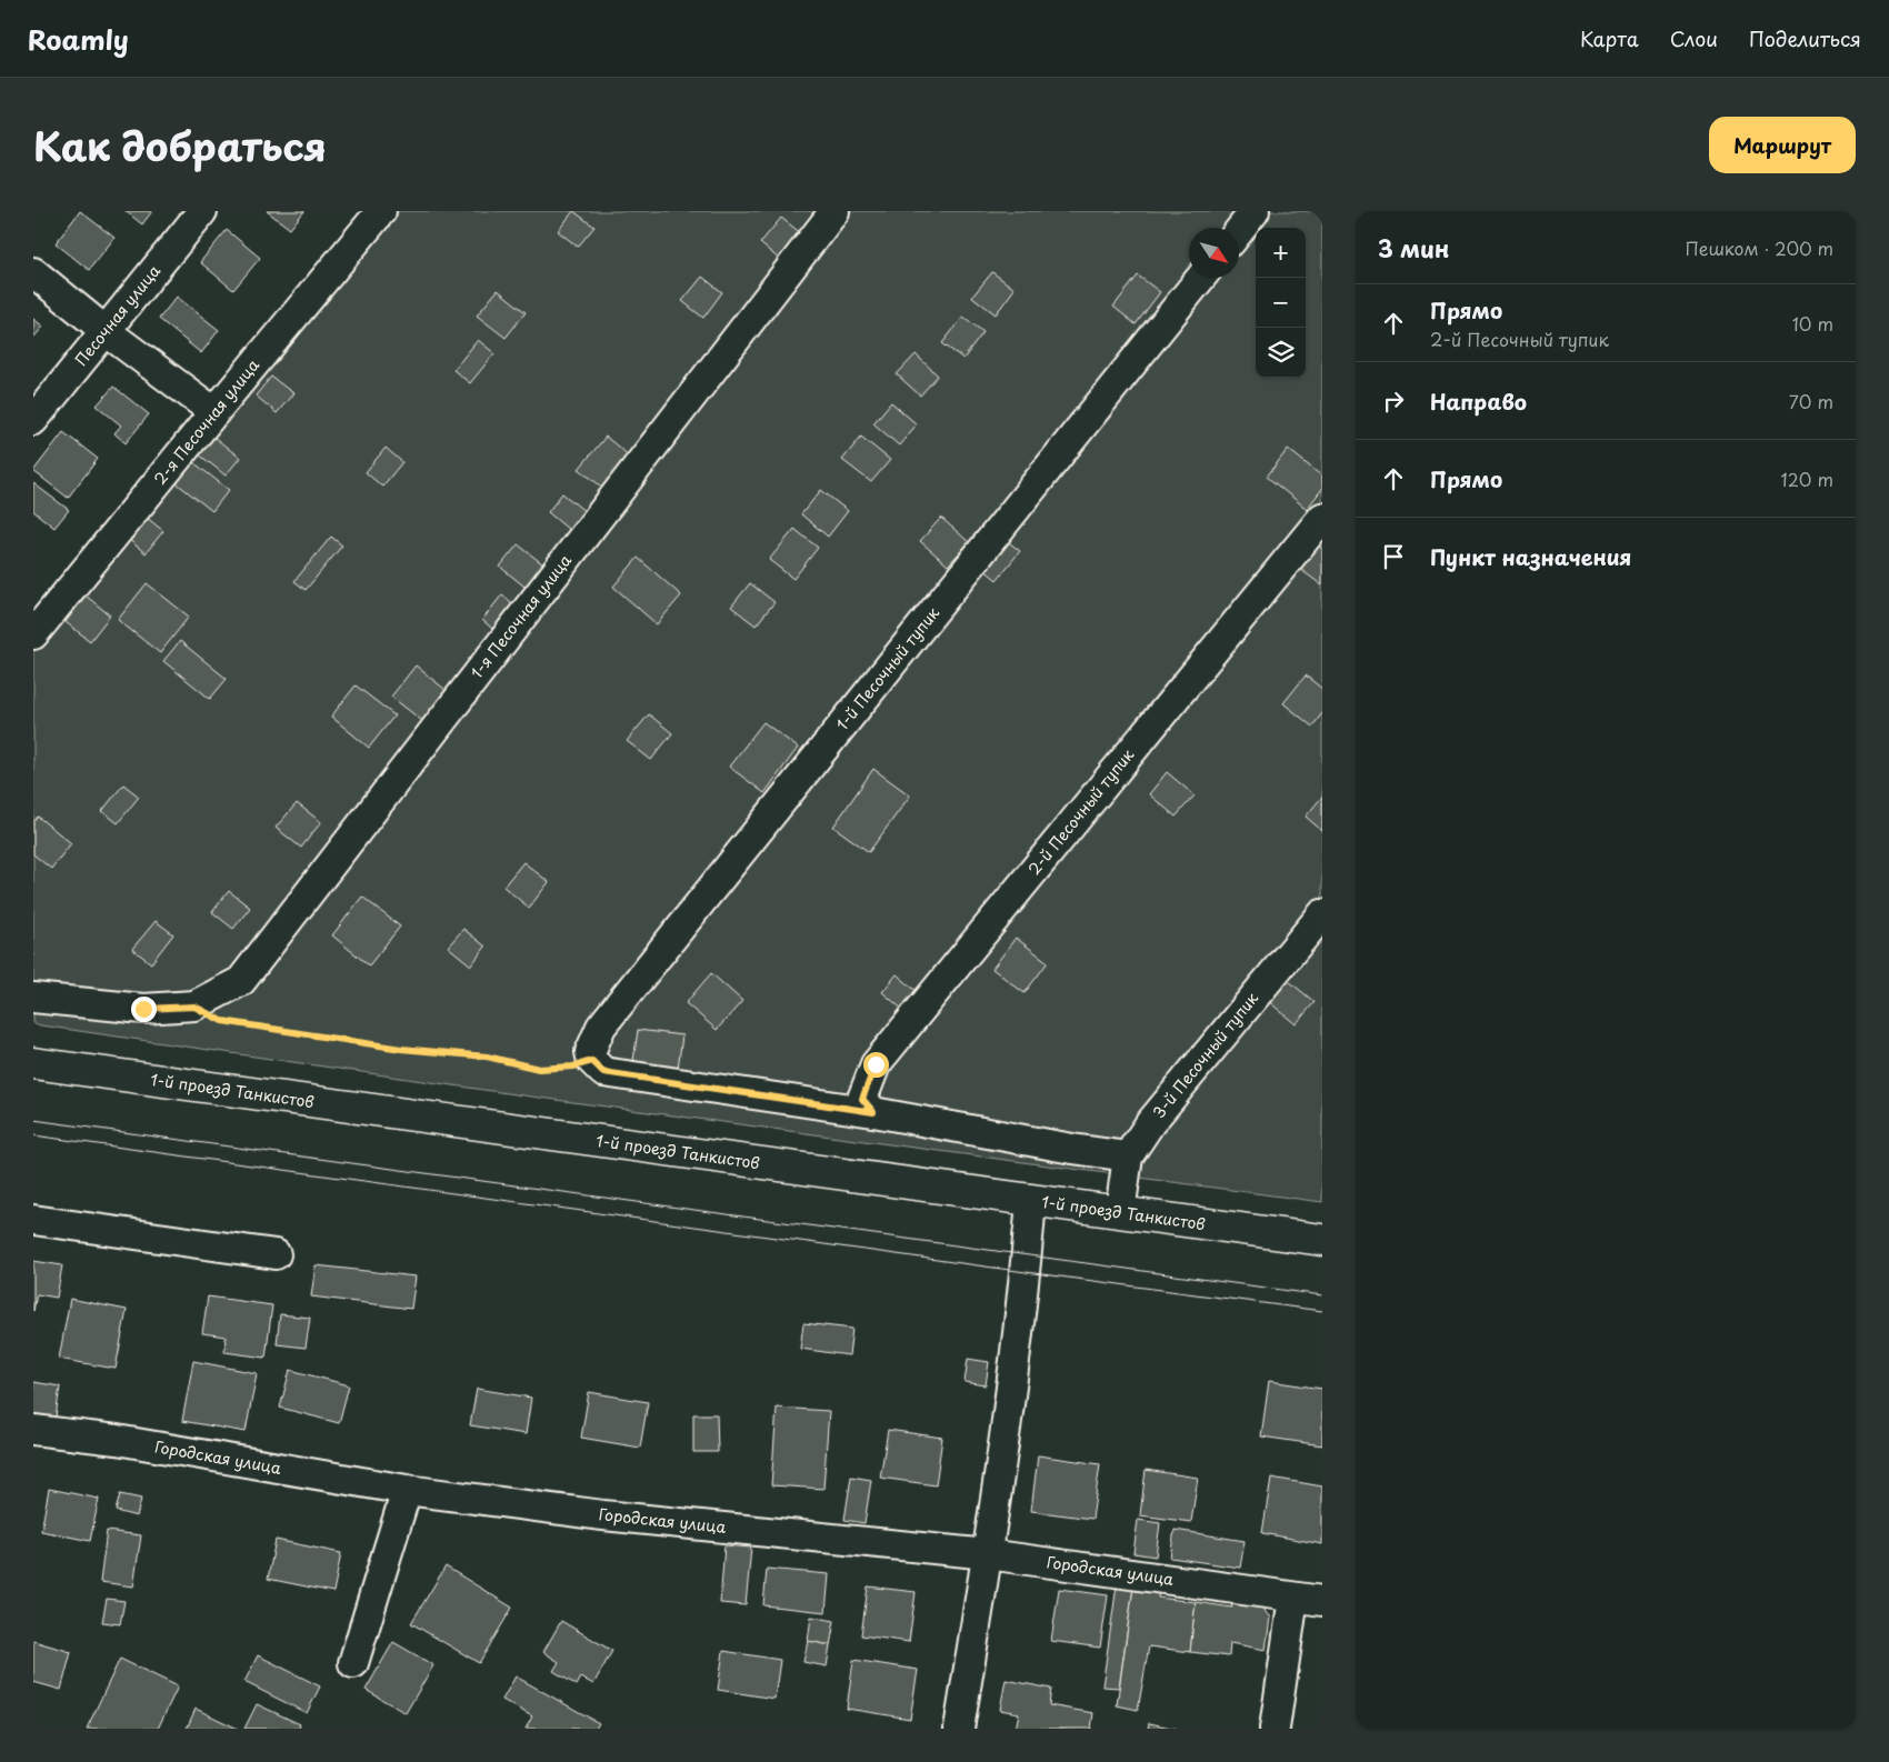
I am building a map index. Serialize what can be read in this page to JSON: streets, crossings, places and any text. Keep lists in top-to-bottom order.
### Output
{
  "streets": {
    "main road": ["1-й проезд Танкистов"],
    "street": [
      "Песочная улица",
      "2-я Песочная улица",
      "1-я Песочная улица",
      "1-й Песочный тупик",
      "2-й Песочный тупик",
      "3-й Песочный тупик",
      "Городская улица"
    ]
  },
  "crossings": [
    ["3-й Песочный тупик", "1-й проезд Танкистов"]
  ],
  "north": "bottom right",
  "page": {
    "header": "Roamly",
    "nav": ["Карта", "Слои", "Поделиться"],
    "title": "Как добраться",
    "buttons": "Маршрут",
    "heading": ["3 мин", "Пешком · 200 m"],
    "map_buttons": ["+", "−"],
    "list": [
      ["Прямо", "2-й Песочный тупик", "10 m"],
      ["Направо", "70 m"],
      ["Прямо", "120 m"],
      "Пункт назначения"
    ]
  }
}
